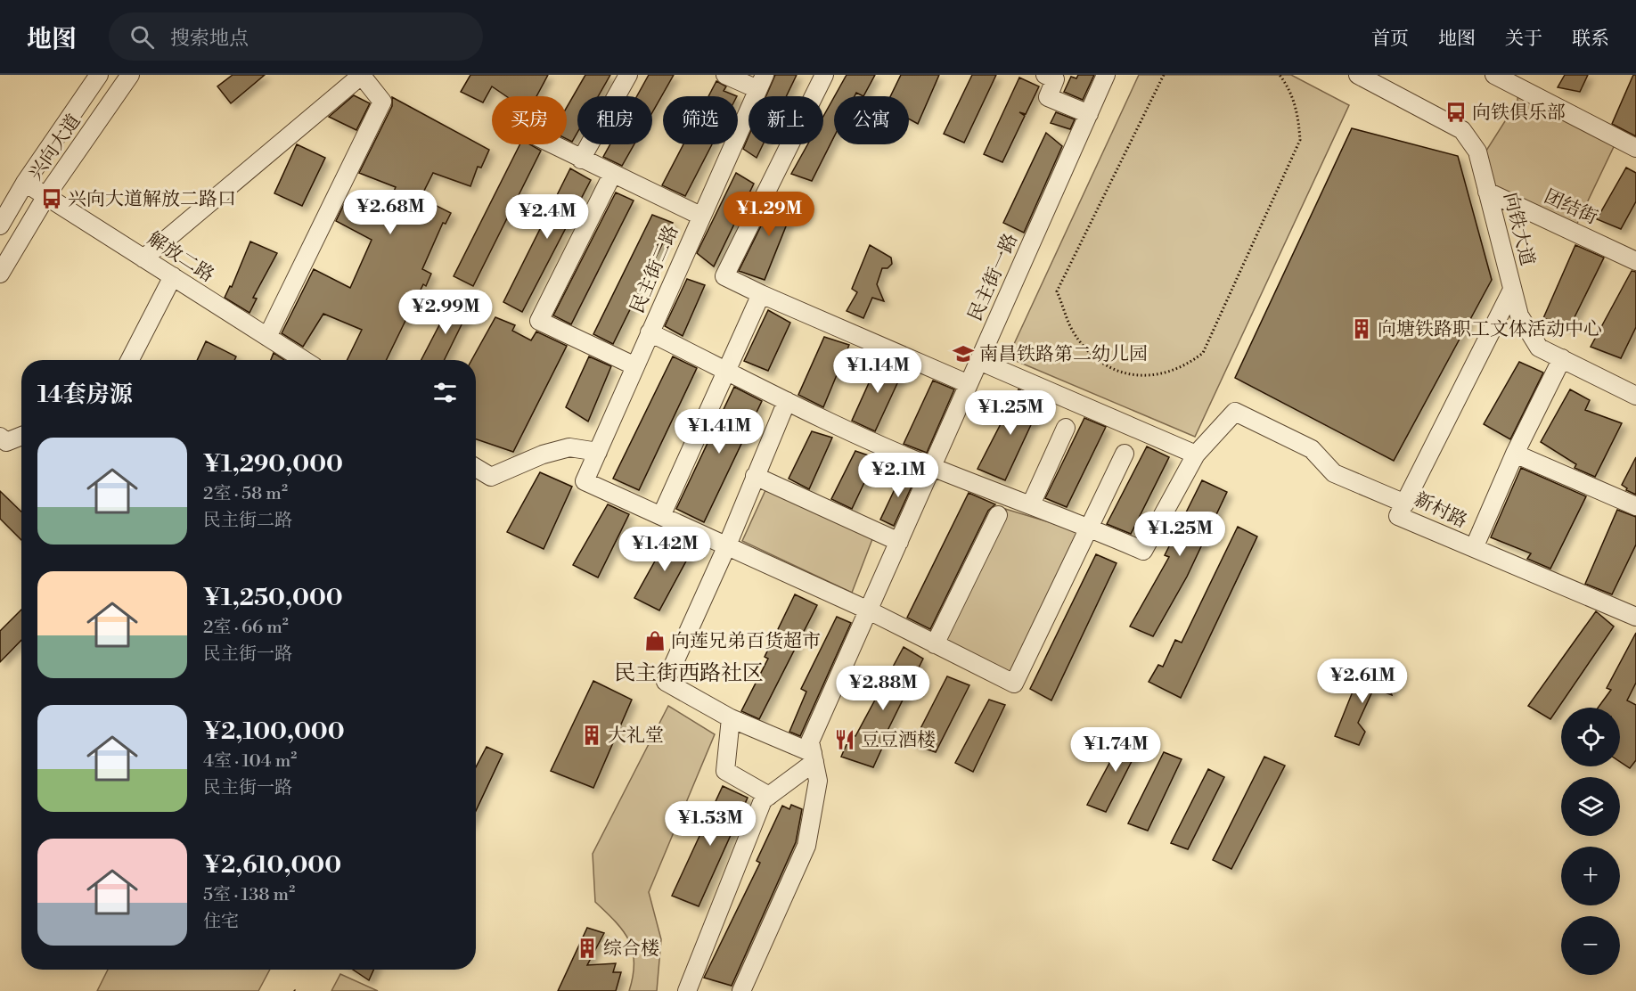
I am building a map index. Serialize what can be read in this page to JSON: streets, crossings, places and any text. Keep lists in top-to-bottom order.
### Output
{
  "streets": {
    "street": [
      "兴向大道",
      "团结街",
      "向铁大道",
      "解放二路",
      "民主街二路",
      "民主街一路",
      "新村路"
    ]
  },
  "crossings": [
    ["兴向大道", "解放二路"],
    ["团结街", "向铁大道"],
    ["向铁大道", "新村路"]
  ],
  "districts": ["民主街西路社区"],
  "places": {
    "bus stop": ["向铁俱乐部", "兴向大道解放二路口"],
    "building": ["向塘铁路职工文体活动中心", "大礼堂", "综合楼"],
    "school or university": ["南昌铁路第二幼儿园"],
    "shop": ["向莲兄弟百货超市"],
    "restaurant": ["豆豆酒楼"]
  },
  "page": {
    "header": "地图",
    "search": "搜索地点",
    "nav": [
      "首页",
      "地图",
      "关于",
      "联系"
    ],
    "chip": [
      "买房",
      "租房",
      "筛选",
      "新上",
      "公寓"
    ],
    "price": [
      "¥2.68M",
      "¥1.29M",
      "¥2.4M",
      "¥2.99M",
      "¥1.14M",
      "¥1.25M",
      "¥1.41M",
      "¥2.1M",
      "¥1.25M",
      "¥1.42M",
      "¥2.61M",
      "¥2.88M",
      "¥1.74M",
      "¥1.53M"
    ],
    "heading": "14套房源",
    "list": [
      {
        "name": "¥1,290,000",
        "note": "2室 · 58 m² · 民主街二路"
      },
      {
        "name": "¥1,250,000",
        "note": "2室 · 66 m² · 民主街一路"
      },
      {
        "name": "¥2,100,000",
        "note": "4室 · 104 m² · 民主街一路"
      },
      {
        "name": "¥2,610,000",
        "note": "5室 · 138 m² · 住宅"
      }
    ],
    "map_buttons": ["+", "−"]
  }
}
